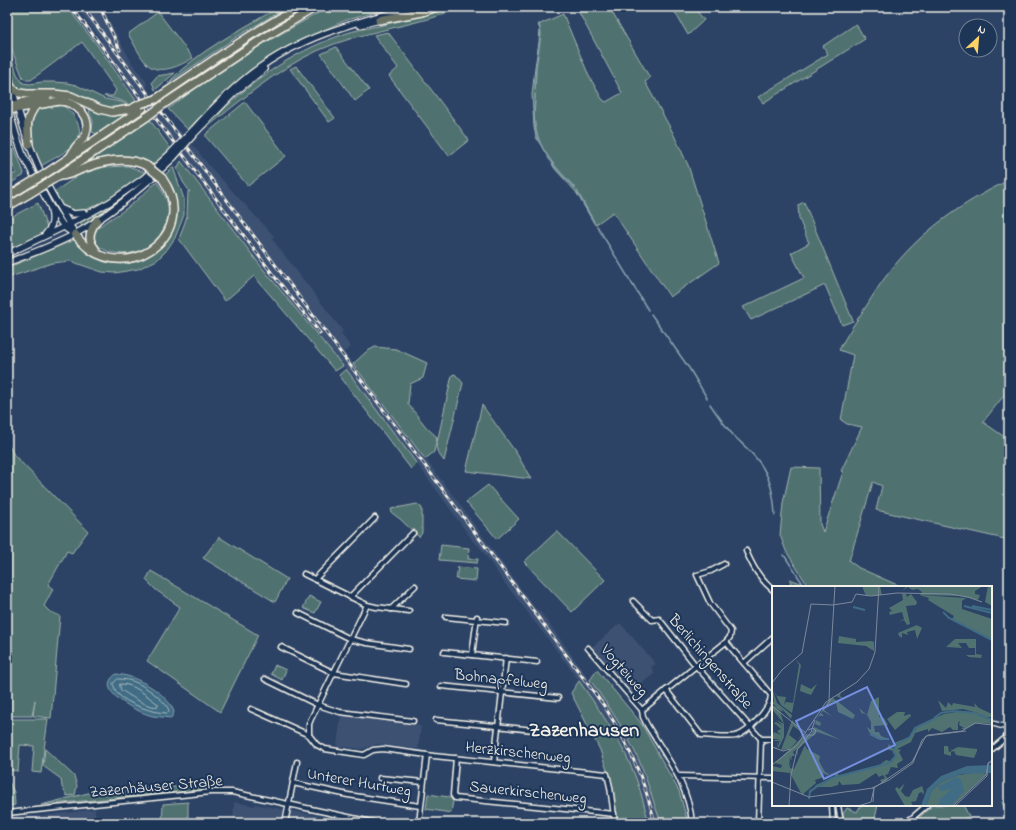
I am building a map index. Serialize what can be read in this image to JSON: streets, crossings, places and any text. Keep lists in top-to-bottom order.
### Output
{
  "streets": {
    "street": [
      "Berlichingenstraße",
      "Vogteiweg",
      "Bohnapfelweg",
      "Herzkirschenweg",
      "Unterer Hurtweg",
      "Zazenhäuser Straße",
      "Sauerkirschenweg"
    ]
  },
  "crossings": [
    ["Herzkirschenweg", "Sauerkirschenweg"],
    ["Unterer Hurtweg", "Zazenhäuser Straße"]
  ],
  "districts": ["Zazenhausen"],
  "north": "top right"
}
